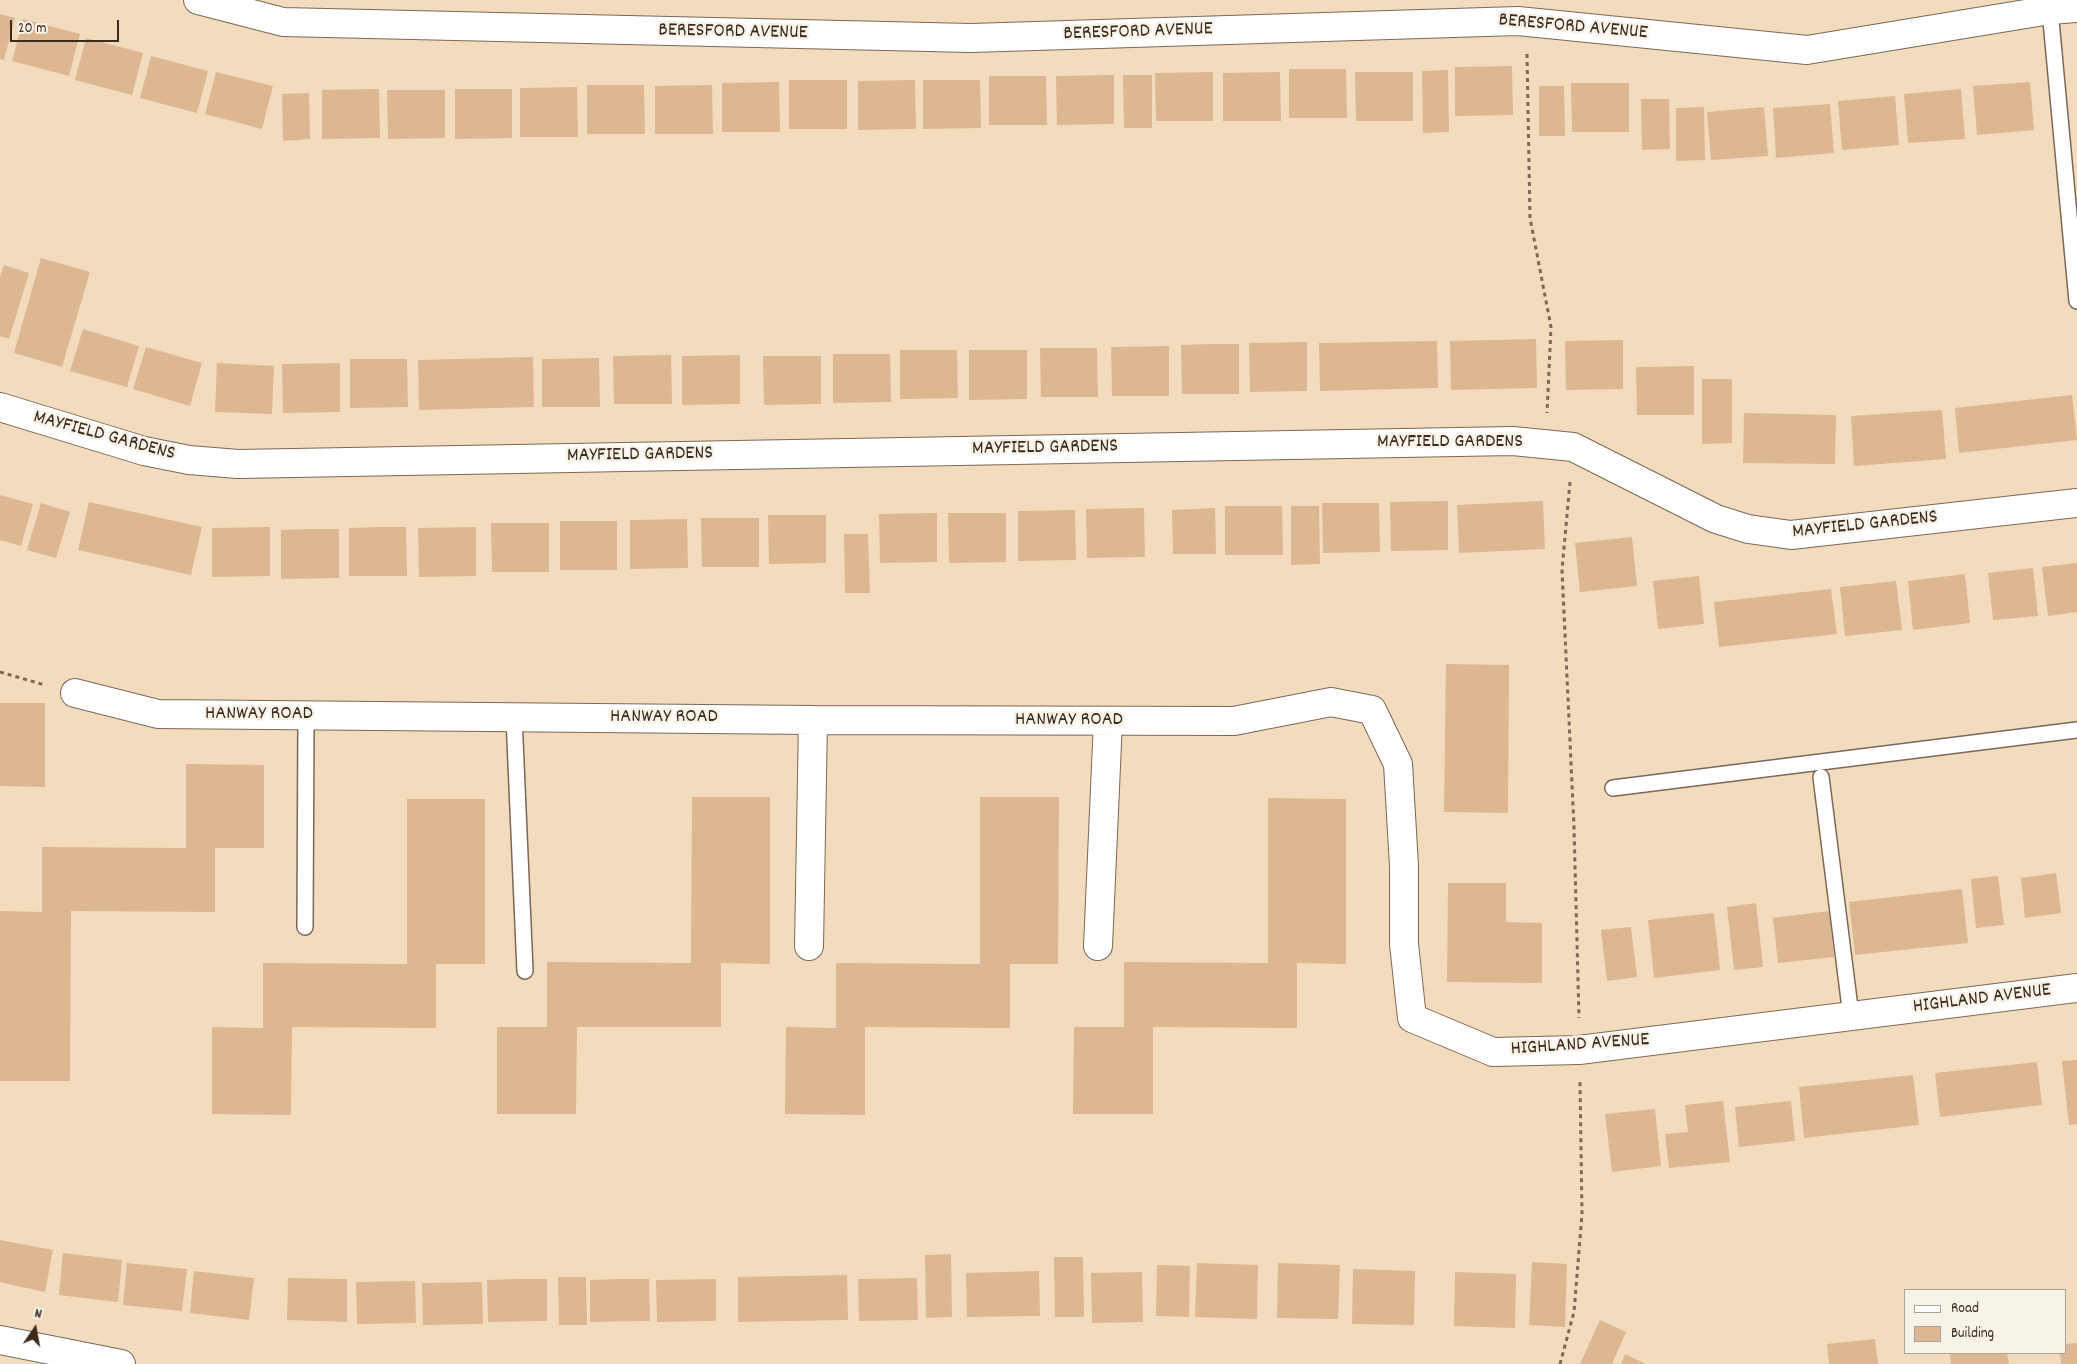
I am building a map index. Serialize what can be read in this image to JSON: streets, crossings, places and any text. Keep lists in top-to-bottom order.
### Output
{
  "streets": {
    "street": [
      "BERESFORD AVENUE",
      "MAYFIELD GARDENS",
      "HANWAY ROAD",
      "HIGHLAND AVENUE"
    ]
  },
  "crossings": [
    ["HANWAY ROAD", "HIGHLAND AVENUE"]
  ],
  "legend": ["Road", "Building"],
  "scale_bar": "20 m",
  "north": "top"
}
